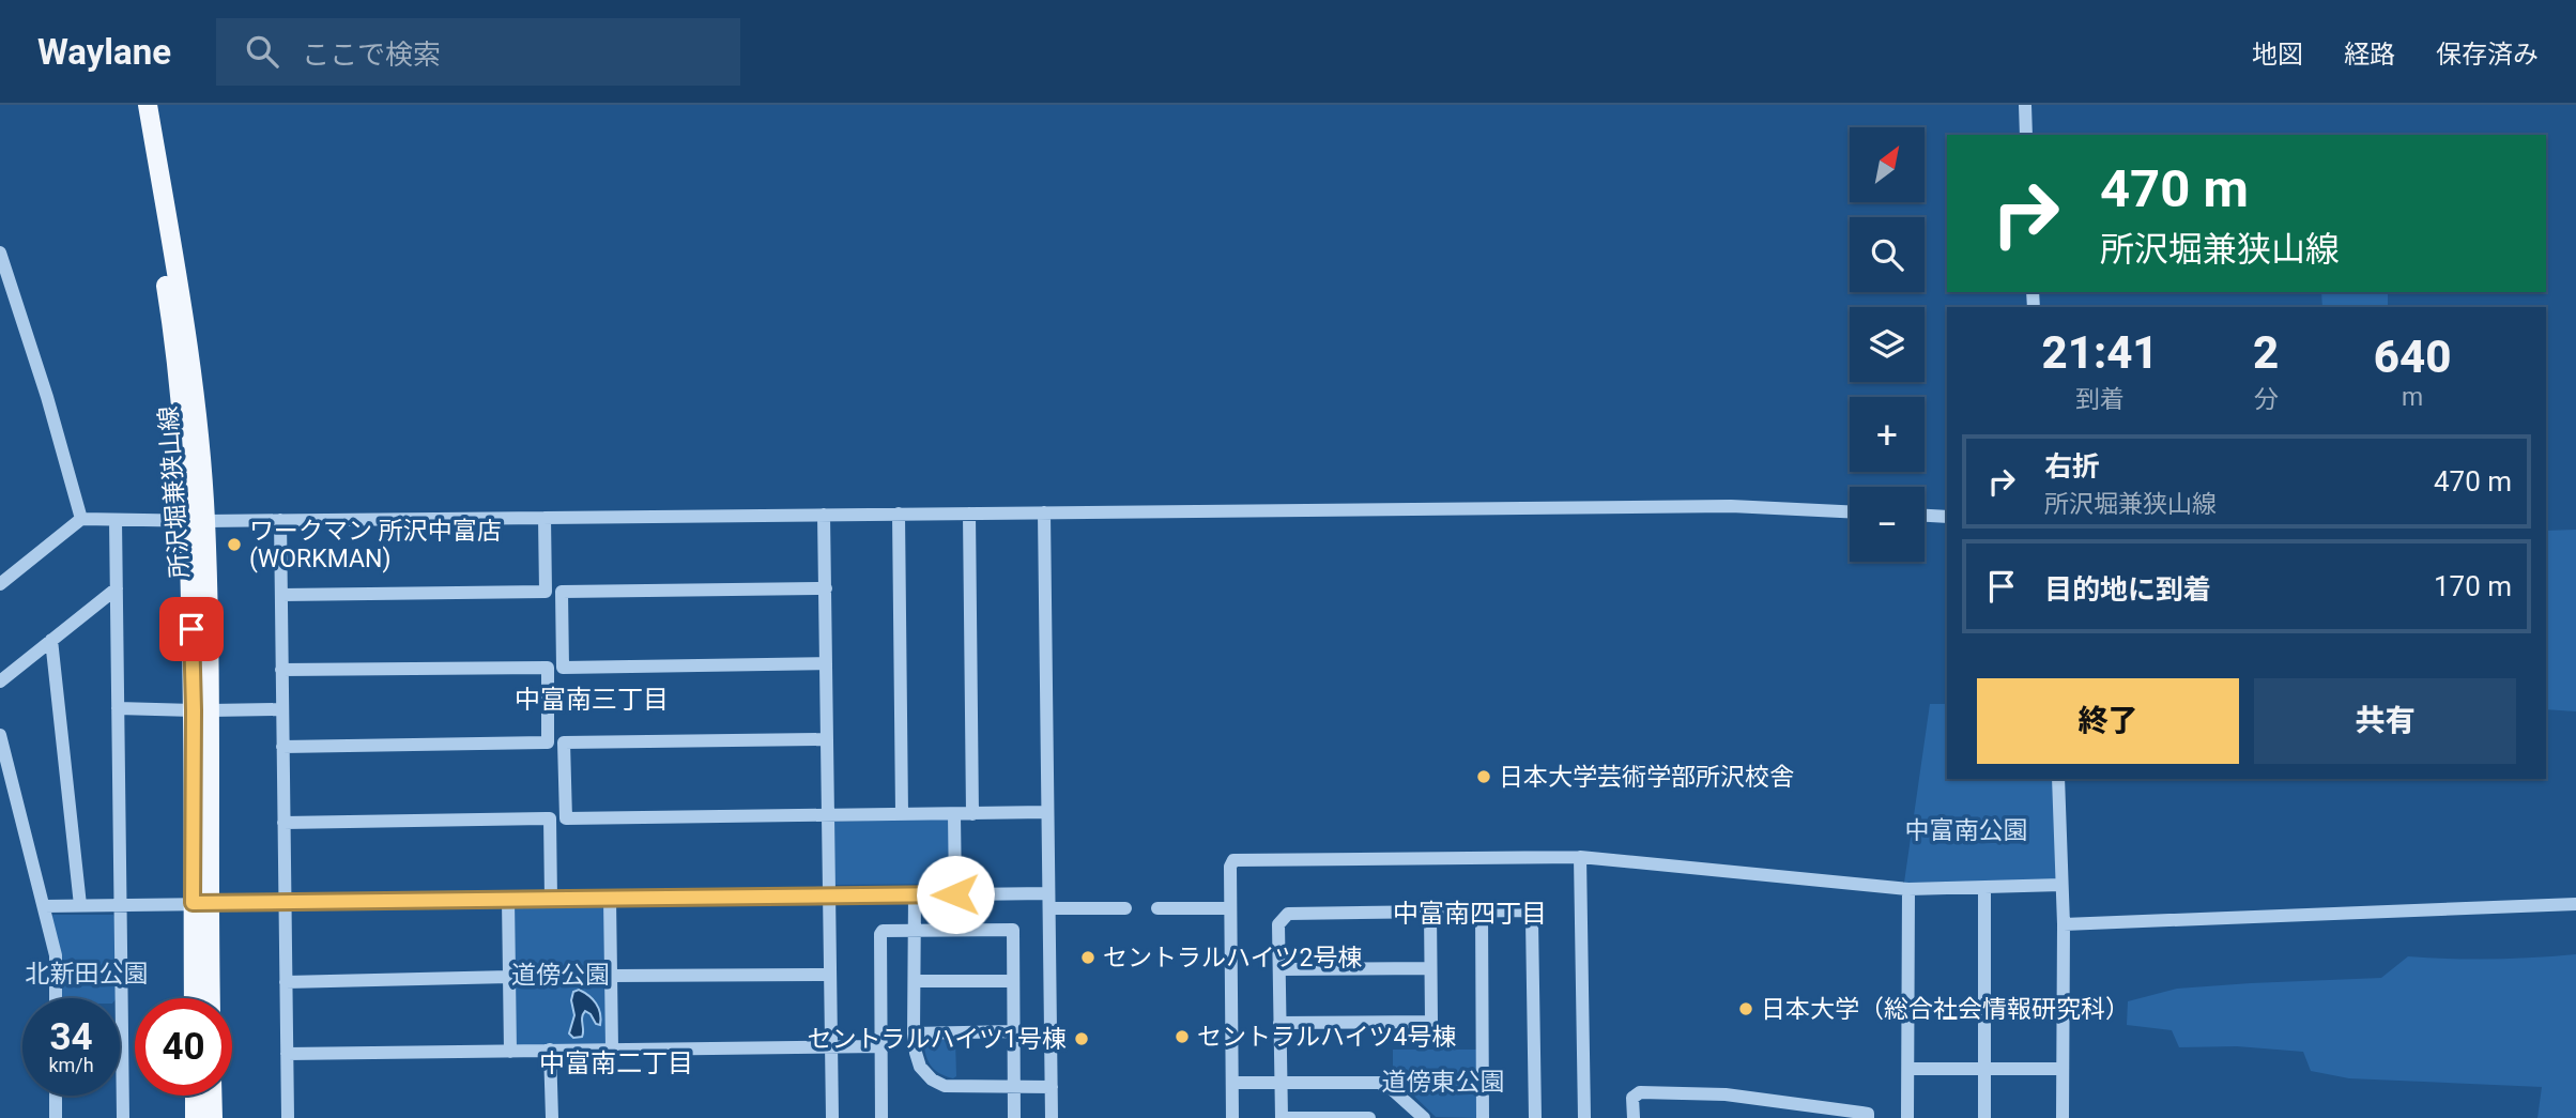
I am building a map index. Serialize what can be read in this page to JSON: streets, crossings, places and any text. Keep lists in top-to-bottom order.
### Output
{
  "streets": {
    "main road": ["所沢堀兼狭山線"]
  },
  "districts": ["中富南三丁目", "中富南四丁目", "中富南二丁目"],
  "parks": [
    "中富南公園",
    "北新田公園",
    "道傍公園",
    "道傍東公園"
  ],
  "places": [
    "ワークマン 所沢中富店 (WORKMAN)",
    "日本大学芸術学部所沢校舎",
    "セントラルハイツ2号棟",
    "日本大学（総合社会情報研究科）",
    "セントラルハイツ4号棟",
    "セントラルハイツ1号棟"
  ],
  "north": "top right",
  "page": {
    "header": "Waylane",
    "search": "ここで検索",
    "nav": ["地図", "経路", "保存済み"],
    "map_buttons": ["+", "−"],
    "turn": ["470 m", "所沢堀兼狭山線"],
    "eta": [
      "21:41",
      "到着",
      "2",
      "分",
      "640",
      "m"
    ],
    "list": [
      {
        "name": "右折",
        "note": "所沢堀兼狭山線",
        "value": "470 m"
      },
      {
        "name": "目的地に到着",
        "value": "170 m"
      }
    ],
    "buttons": ["終了", "共有"],
    "speed": "34 km/h",
    "limit": "40"
  }
}
